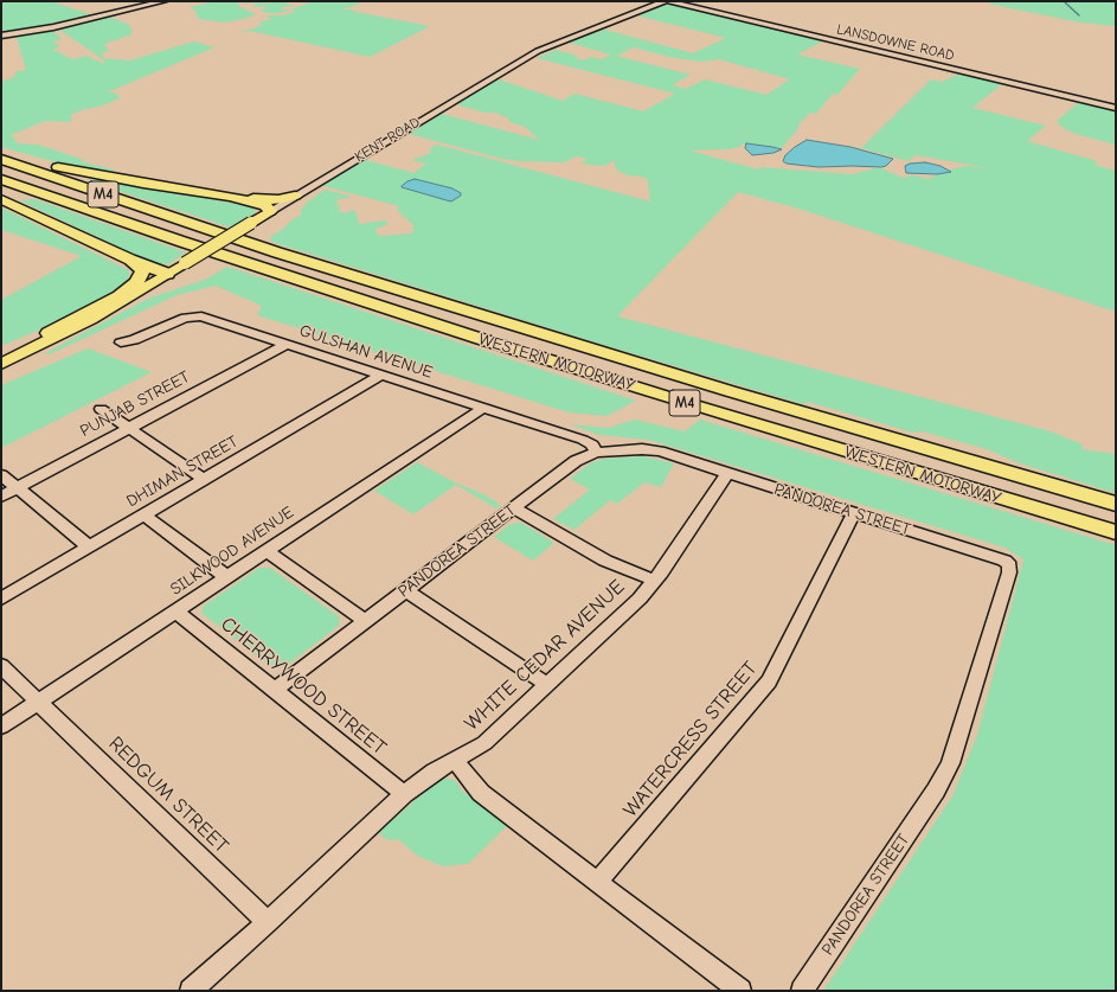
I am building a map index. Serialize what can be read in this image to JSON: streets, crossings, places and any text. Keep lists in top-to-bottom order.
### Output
{
  "streets": {
    "highway": ["M4", "WESTERN MOTORWAY"],
    "main road": ["KENT ROAD"],
    "street": [
      "LANSDOWNE ROAD",
      "GULSHAN AVENUE",
      "PUNJAB STREET",
      "DHIMAN STREET",
      "PANDOREA STREET",
      "SILKWOOD AVENUE",
      "WHITE CEDAR AVENUE",
      "CHERRYWOOD STREET",
      "WATERCRESS STREET",
      "REDGUM STREET"
    ]
  },
  "crossings": [
    ["GULSHAN AVENUE", "PUNJAB STREET"],
    ["GULSHAN AVENUE", "DHIMAN STREET"],
    ["GULSHAN AVENUE", "PANDOREA STREET"],
    ["GULSHAN AVENUE", "SILKWOOD AVENUE"],
    ["PANDOREA STREET", "WHITE CEDAR AVENUE"],
    ["PANDOREA STREET", "CHERRYWOOD STREET"],
    ["PANDOREA STREET", "WATERCRESS STREET"],
    ["SILKWOOD AVENUE", "CHERRYWOOD STREET"],
    ["SILKWOOD AVENUE", "REDGUM STREET"],
    ["WHITE CEDAR AVENUE", "CHERRYWOOD STREET"],
    ["WHITE CEDAR AVENUE", "REDGUM STREET"]
  ]
}
